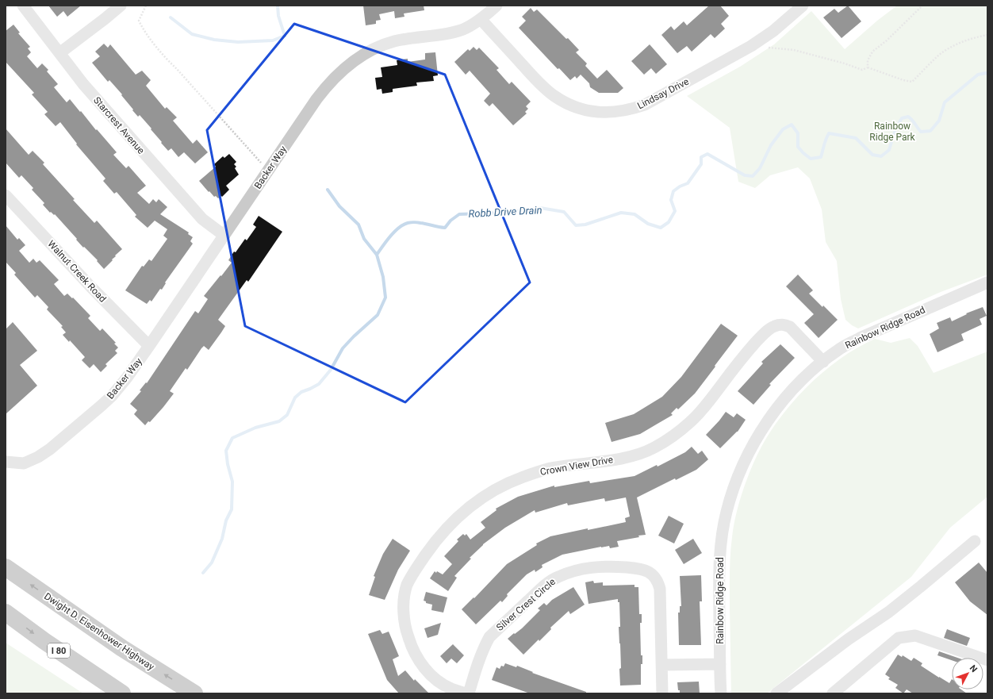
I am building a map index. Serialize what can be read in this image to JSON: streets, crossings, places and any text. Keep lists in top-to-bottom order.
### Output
{
  "streets": {
    "highway": ["Dwight D. Eisenhower Highway", "I 80"],
    "street": [
      "Lindsay Drive",
      "Starcrest Avenue",
      "Backer Way",
      "Walnut Creek Road",
      "Rainbow Ridge Road",
      "Crown View Drive",
      "Silver Crest Circle"
    ]
  },
  "crossings": [
    ["Lindsay Drive", "Backer Way"],
    ["Starcrest Avenue", "Backer Way"],
    ["Backer Way", "Walnut Creek Road"],
    ["Rainbow Ridge Road", "Crown View Drive"]
  ],
  "water": ["Robb Drive Drain"],
  "parks": ["Rainbow Ridge Park"],
  "north": "top right"
}
